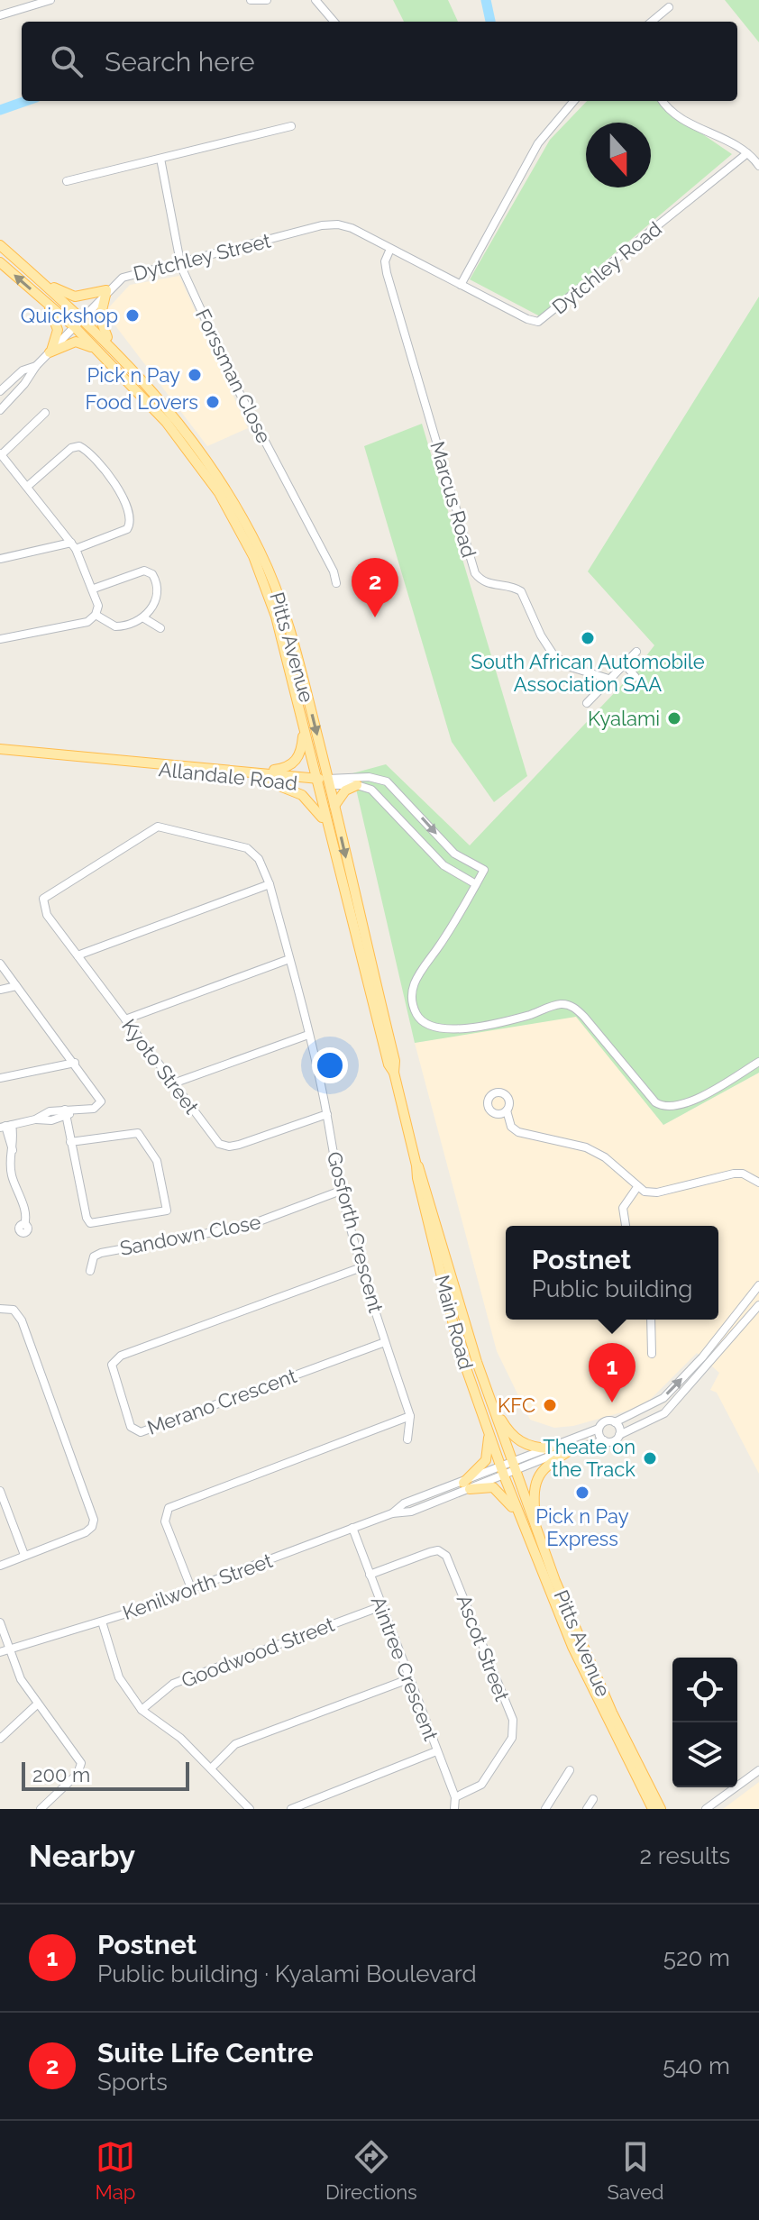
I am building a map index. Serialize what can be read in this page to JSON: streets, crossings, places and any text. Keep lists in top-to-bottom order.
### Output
{
  "streets": {
    "main road": ["Pitts Avenue", "Allandale Road", "Main Road"],
    "street": [
      "Dytchley Street",
      "Dytchley Road",
      "Forssman Close",
      "Marcus Road",
      "Kyoto Street",
      "Gosforth Crescent",
      "Sandown Close",
      "Merano Crescent",
      "Kenilworth Street",
      "Ascot Street",
      "Goodwood Street",
      "Aintree Crescent"
    ]
  },
  "crossings": [
    ["Dytchley Street", "Dytchley Road"],
    ["Dytchley Street", "Forssman Close"],
    ["Dytchley Street", "Pitts Avenue"],
    ["Dytchley Road", "Marcus Road"],
    ["Pitts Avenue", "Allandale Road"],
    ["Pitts Avenue", "Main Road"],
    ["Pitts Avenue", "Kenilworth Street"],
    ["Kyoto Street", "Gosforth Crescent"],
    ["Gosforth Crescent", "Sandown Close"],
    ["Gosforth Crescent", "Merano Crescent"],
    ["Main Road", "Kenilworth Street"],
    ["Kenilworth Street", "Aintree Crescent"],
    ["Ascot Street", "Aintree Crescent"],
    ["Goodwood Street", "Aintree Crescent"]
  ],
  "places": [
    "Quickshop",
    "Pick n Pay",
    "Food Lovers",
    "South African Automobile Association SAA",
    "Kyalami",
    "KFC",
    "Theate on the Track",
    "Pick n Pay Express"
  ],
  "scale_bar": "200 m",
  "north": "bottom",
  "page": {
    "search": "Search here",
    "pins": ["2", "1"],
    "popup": ["Postnet", "Public building"],
    "scale": "200 m",
    "heading": ["Nearby", "2 results"],
    "list": [
      {
        "mark": "1",
        "name": "Postnet",
        "note": "Public building · Kyalami Boulevard",
        "value": "520 m"
      },
      {
        "mark": "2",
        "name": "Suite Life Centre",
        "note": "Sports",
        "value": "540 m"
      }
    ],
    "nav": ["Map", "Directions", "Saved"]
  }
}
